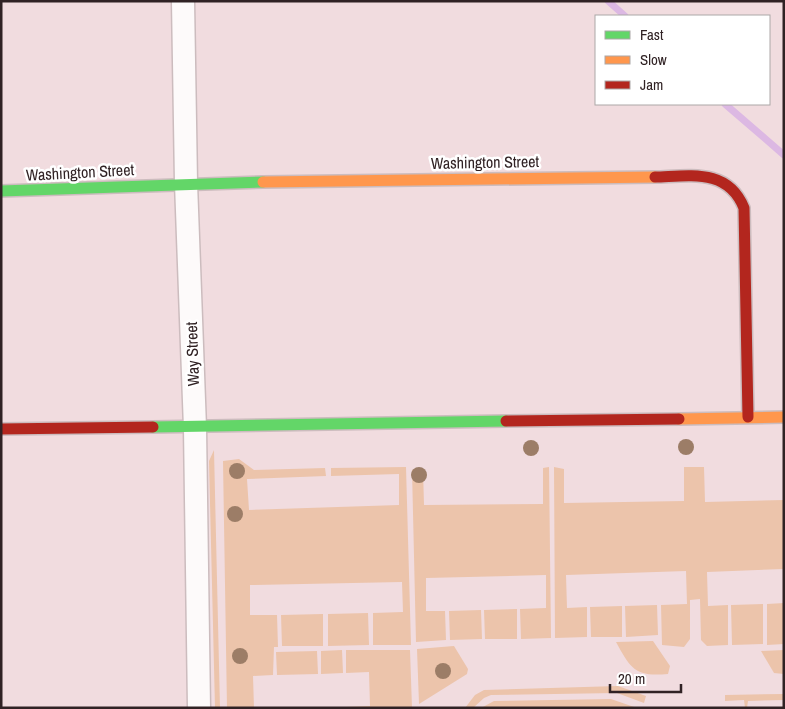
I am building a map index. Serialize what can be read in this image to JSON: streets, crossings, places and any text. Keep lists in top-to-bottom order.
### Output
{
  "streets": {
    "street": ["Washington Street", "Way Street"]
  },
  "crossings": [
    ["Washington Street", "Way Street"]
  ],
  "legend": ["Fast", "Slow", "Jam"],
  "scale_bar": "20 m"
}
